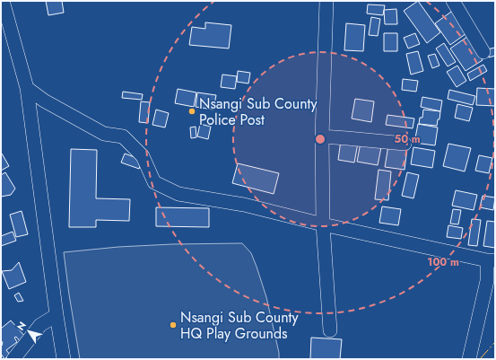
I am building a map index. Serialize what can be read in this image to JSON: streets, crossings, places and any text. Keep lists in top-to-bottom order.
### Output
{
  "places": ["Nsangi Sub County Police Post", "Nsangi Sub County HQ Play Grounds"],
  "north": "top left",
  "rings": ["50 m", "100 m"]
}
